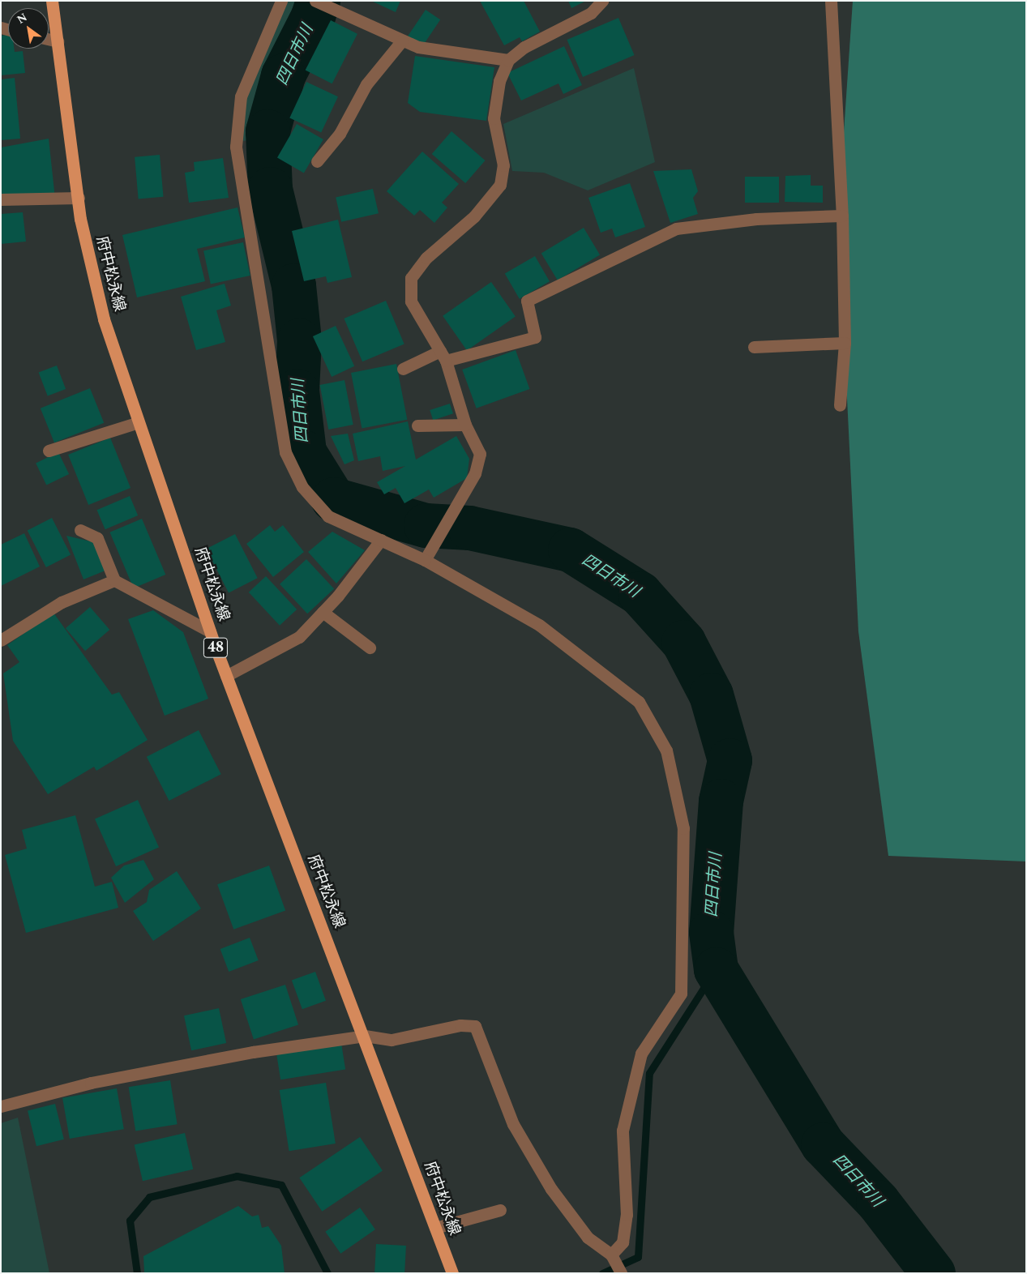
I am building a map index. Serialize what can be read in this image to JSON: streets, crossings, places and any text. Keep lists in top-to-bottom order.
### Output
{
  "streets": {
    "main road": ["府中松永線", "48"]
  },
  "water": ["四日市川"],
  "north": "top left"
}
